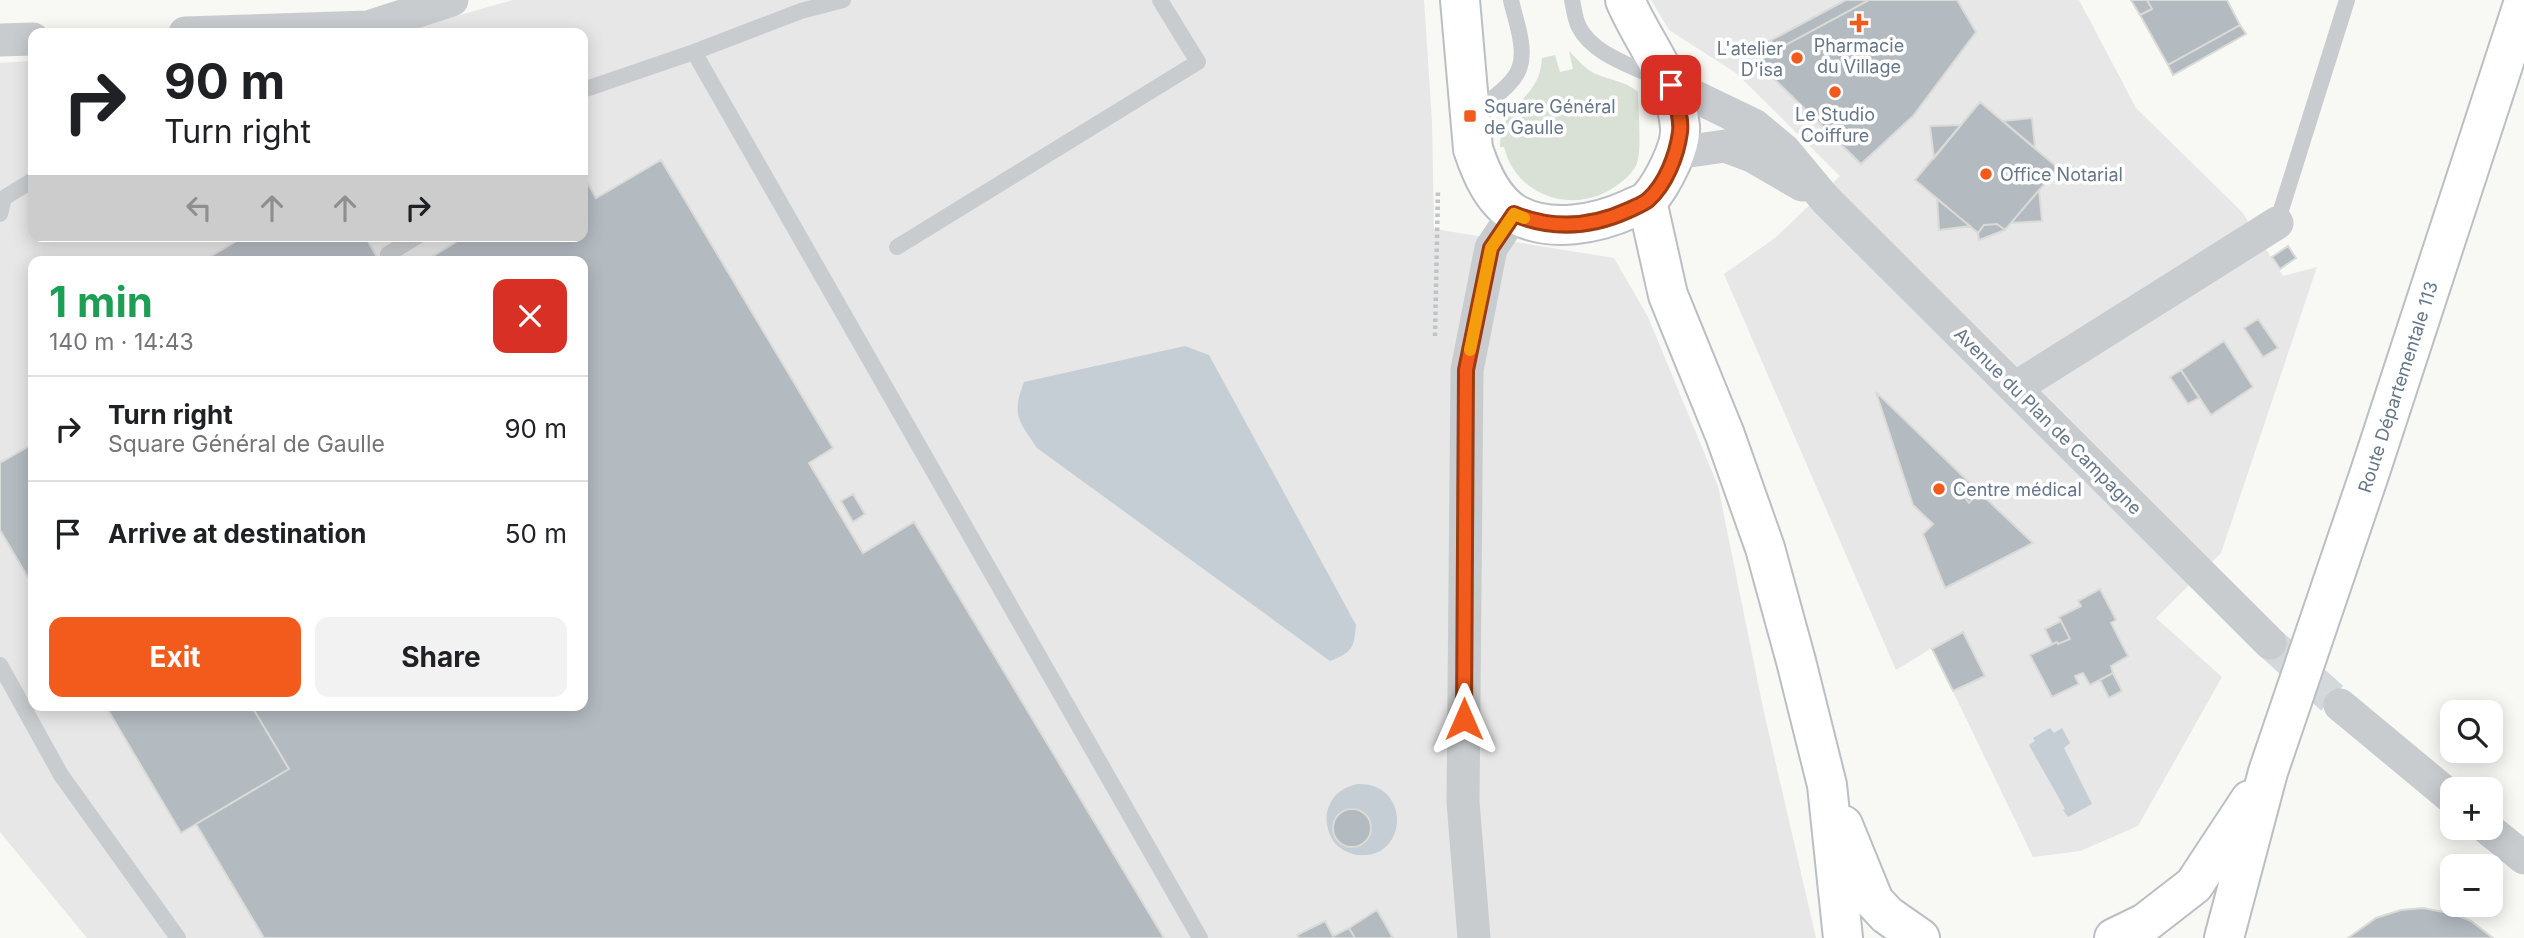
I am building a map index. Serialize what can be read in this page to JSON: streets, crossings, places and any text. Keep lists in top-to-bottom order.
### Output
{
  "streets": {
    "main road": ["Route Départementale 113"],
    "street": ["Avenue du Plan de Campagne"]
  },
  "places": {
    "health": ["Pharmacie du Village"],
    "other": [
      "L'atelier D'isa",
      "Le Studio Coiffure",
      "Office Notarial",
      "Centre médical"
    ],
    "transit": ["Square Général de Gaulle"]
  },
  "page": {
    "turn": ["90 m", "Turn right"],
    "heading": ["1 min", "140 m · 14:43"],
    "list": [
      {
        "name": "Turn right",
        "note": "Square Général de Gaulle",
        "value": "90 m"
      },
      {
        "name": "Arrive at destination",
        "value": "50 m"
      }
    ],
    "buttons": ["Exit", "Share"],
    "map_buttons": ["+", "−"]
  }
}
